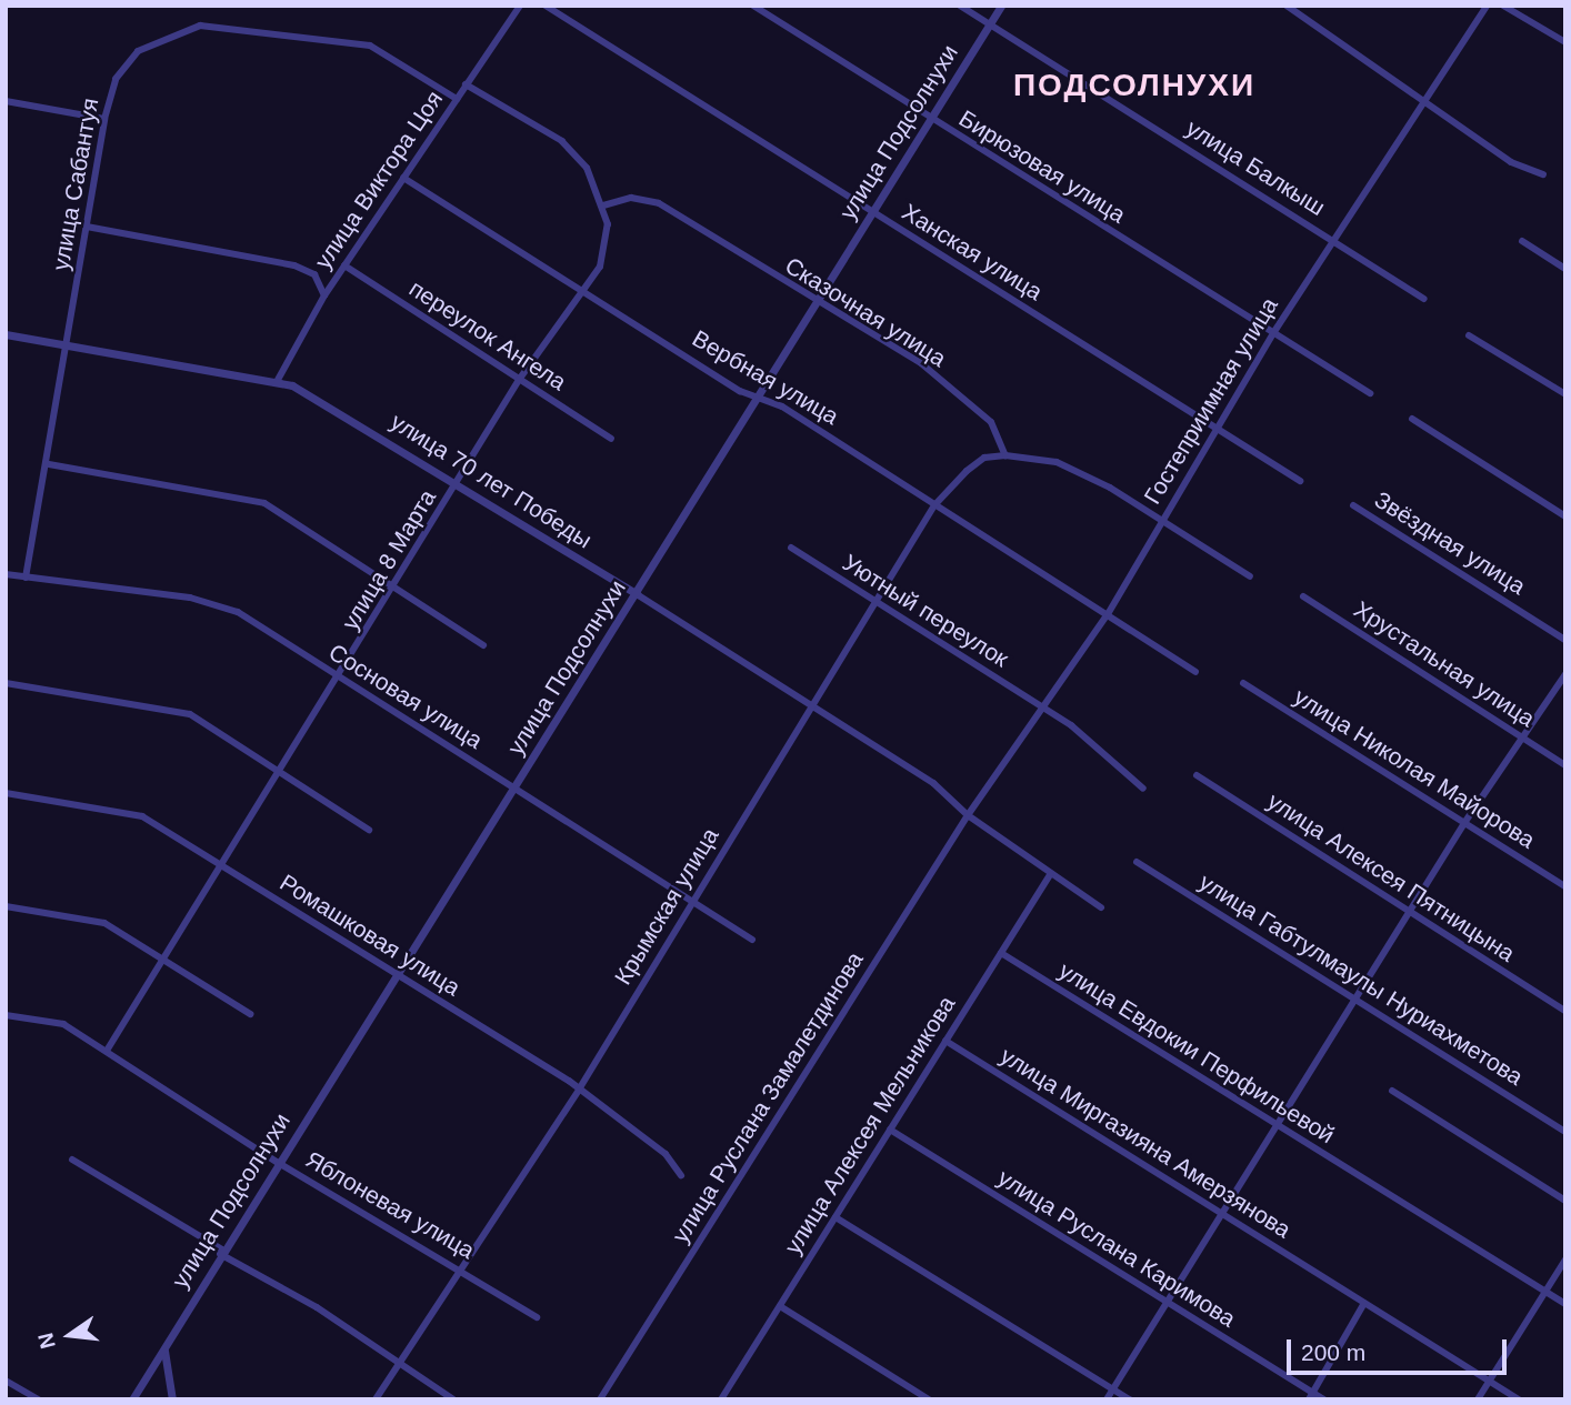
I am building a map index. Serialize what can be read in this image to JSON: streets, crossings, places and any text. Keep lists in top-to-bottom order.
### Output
{
  "streets": {
    "street": [
      "улица Подсолнухи",
      "Бирюзовая улица",
      "улица Балкыш",
      "улица Виктора Цоя",
      "улица Сабантуя",
      "Ханская улица",
      "Сказочная улица",
      "переулок Ангела",
      "Вербная улица",
      "Гостеприимная улица",
      "улица 70 лет Победы",
      "Звёздная улица",
      "улица 8 Марта",
      "Уютный переулок",
      "Хрустальная улица",
      "Сосновая улица",
      "улица Николая Майорова",
      "улица Алексея Пятницына",
      "Крымская улица",
      "Ромашковая улица",
      "улица Габтулмаулы Нуриахметова",
      "улица Евдокии Перфильевой",
      "улица Руслана Замалетдинова",
      "улица Алексея Мельникова",
      "улица Миргазияна Амерзянова",
      "Яблоневая улица",
      "улица Руслана Каримова"
    ]
  },
  "crossings": [
    ["улица Подсолнухи", "Бирюзовая улица"],
    ["улица Подсолнухи", "улица Балкыш"],
    ["улица Подсолнухи", "Ханская улица"],
    ["улица Подсолнухи", "Сказочная улица"],
    ["улица Подсолнухи", "Вербная улица"],
    ["улица Подсолнухи", "улица 70 лет Победы"],
    ["улица Подсолнухи", "Сосновая улица"],
    ["улица Подсолнухи", "Ромашковая улица"],
    ["улица Подсолнухи", "Яблоневая улица"],
    ["Бирюзовая улица", "Гостеприимная улица"],
    ["улица Балкыш", "Гостеприимная улица"],
    ["улица Виктора Цоя", "улица Сабантуя"],
    ["улица Виктора Цоя", "переулок Ангела"],
    ["улица Виктора Цоя", "Вербная улица"],
    ["улица Виктора Цоя", "улица 70 лет Победы"],
    ["улица Виктора Цоя", "улица 8 Марта"],
    ["улица Сабантуя", "улица 70 лет Победы"],
    ["улица Сабантуя", "Сосновая улица"],
    ["Ханская улица", "Гостеприимная улица"],
    ["Сказочная улица", "улица 8 Марта"],
    ["Сказочная улица", "Крымская улица"],
    ["переулок Ангела", "улица 8 Марта"],
    ["Вербная улица", "Гостеприимная улица"],
    ["Вербная улица", "улица 8 Марта"],
    ["Вербная улица", "Крымская улица"],
    ["Гостеприимная улица", "улица 70 лет Победы"],
    ["Гостеприимная улица", "Уютный переулок"],
    ["Гостеприимная улица", "улица Руслана Замалетдинова"],
    ["улица 70 лет Победы", "улица 8 Марта"],
    ["улица 70 лет Победы", "Крымская улица"],
    ["улица 70 лет Победы", "улица Руслана Замалетдинова"],
    ["улица 70 лет Победы", "улица Алексея Мельникова"],
    ["улица 8 Марта", "Сосновая улица"],
    ["улица 8 Марта", "Ромашковая улица"],
    ["улица 8 Марта", "Яблоневая улица"],
    ["Уютный переулок", "Крымская улица"],
    ["Сосновая улица", "Крымская улица"],
    ["Крымская улица", "Ромашковая улица"],
    ["Крымская улица", "Яблоневая улица"],
    ["улица Евдокии Перфильевой", "улица Алексея Мельникова"],
    ["улица Алексея Мельникова", "улица Миргазияна Амерзянова"],
    ["улица Алексея Мельникова", "улица Руслана Каримова"]
  ],
  "districts": ["ПОДСОЛНУХИ"],
  "scale_bar": "200 m",
  "north": "left"
}
